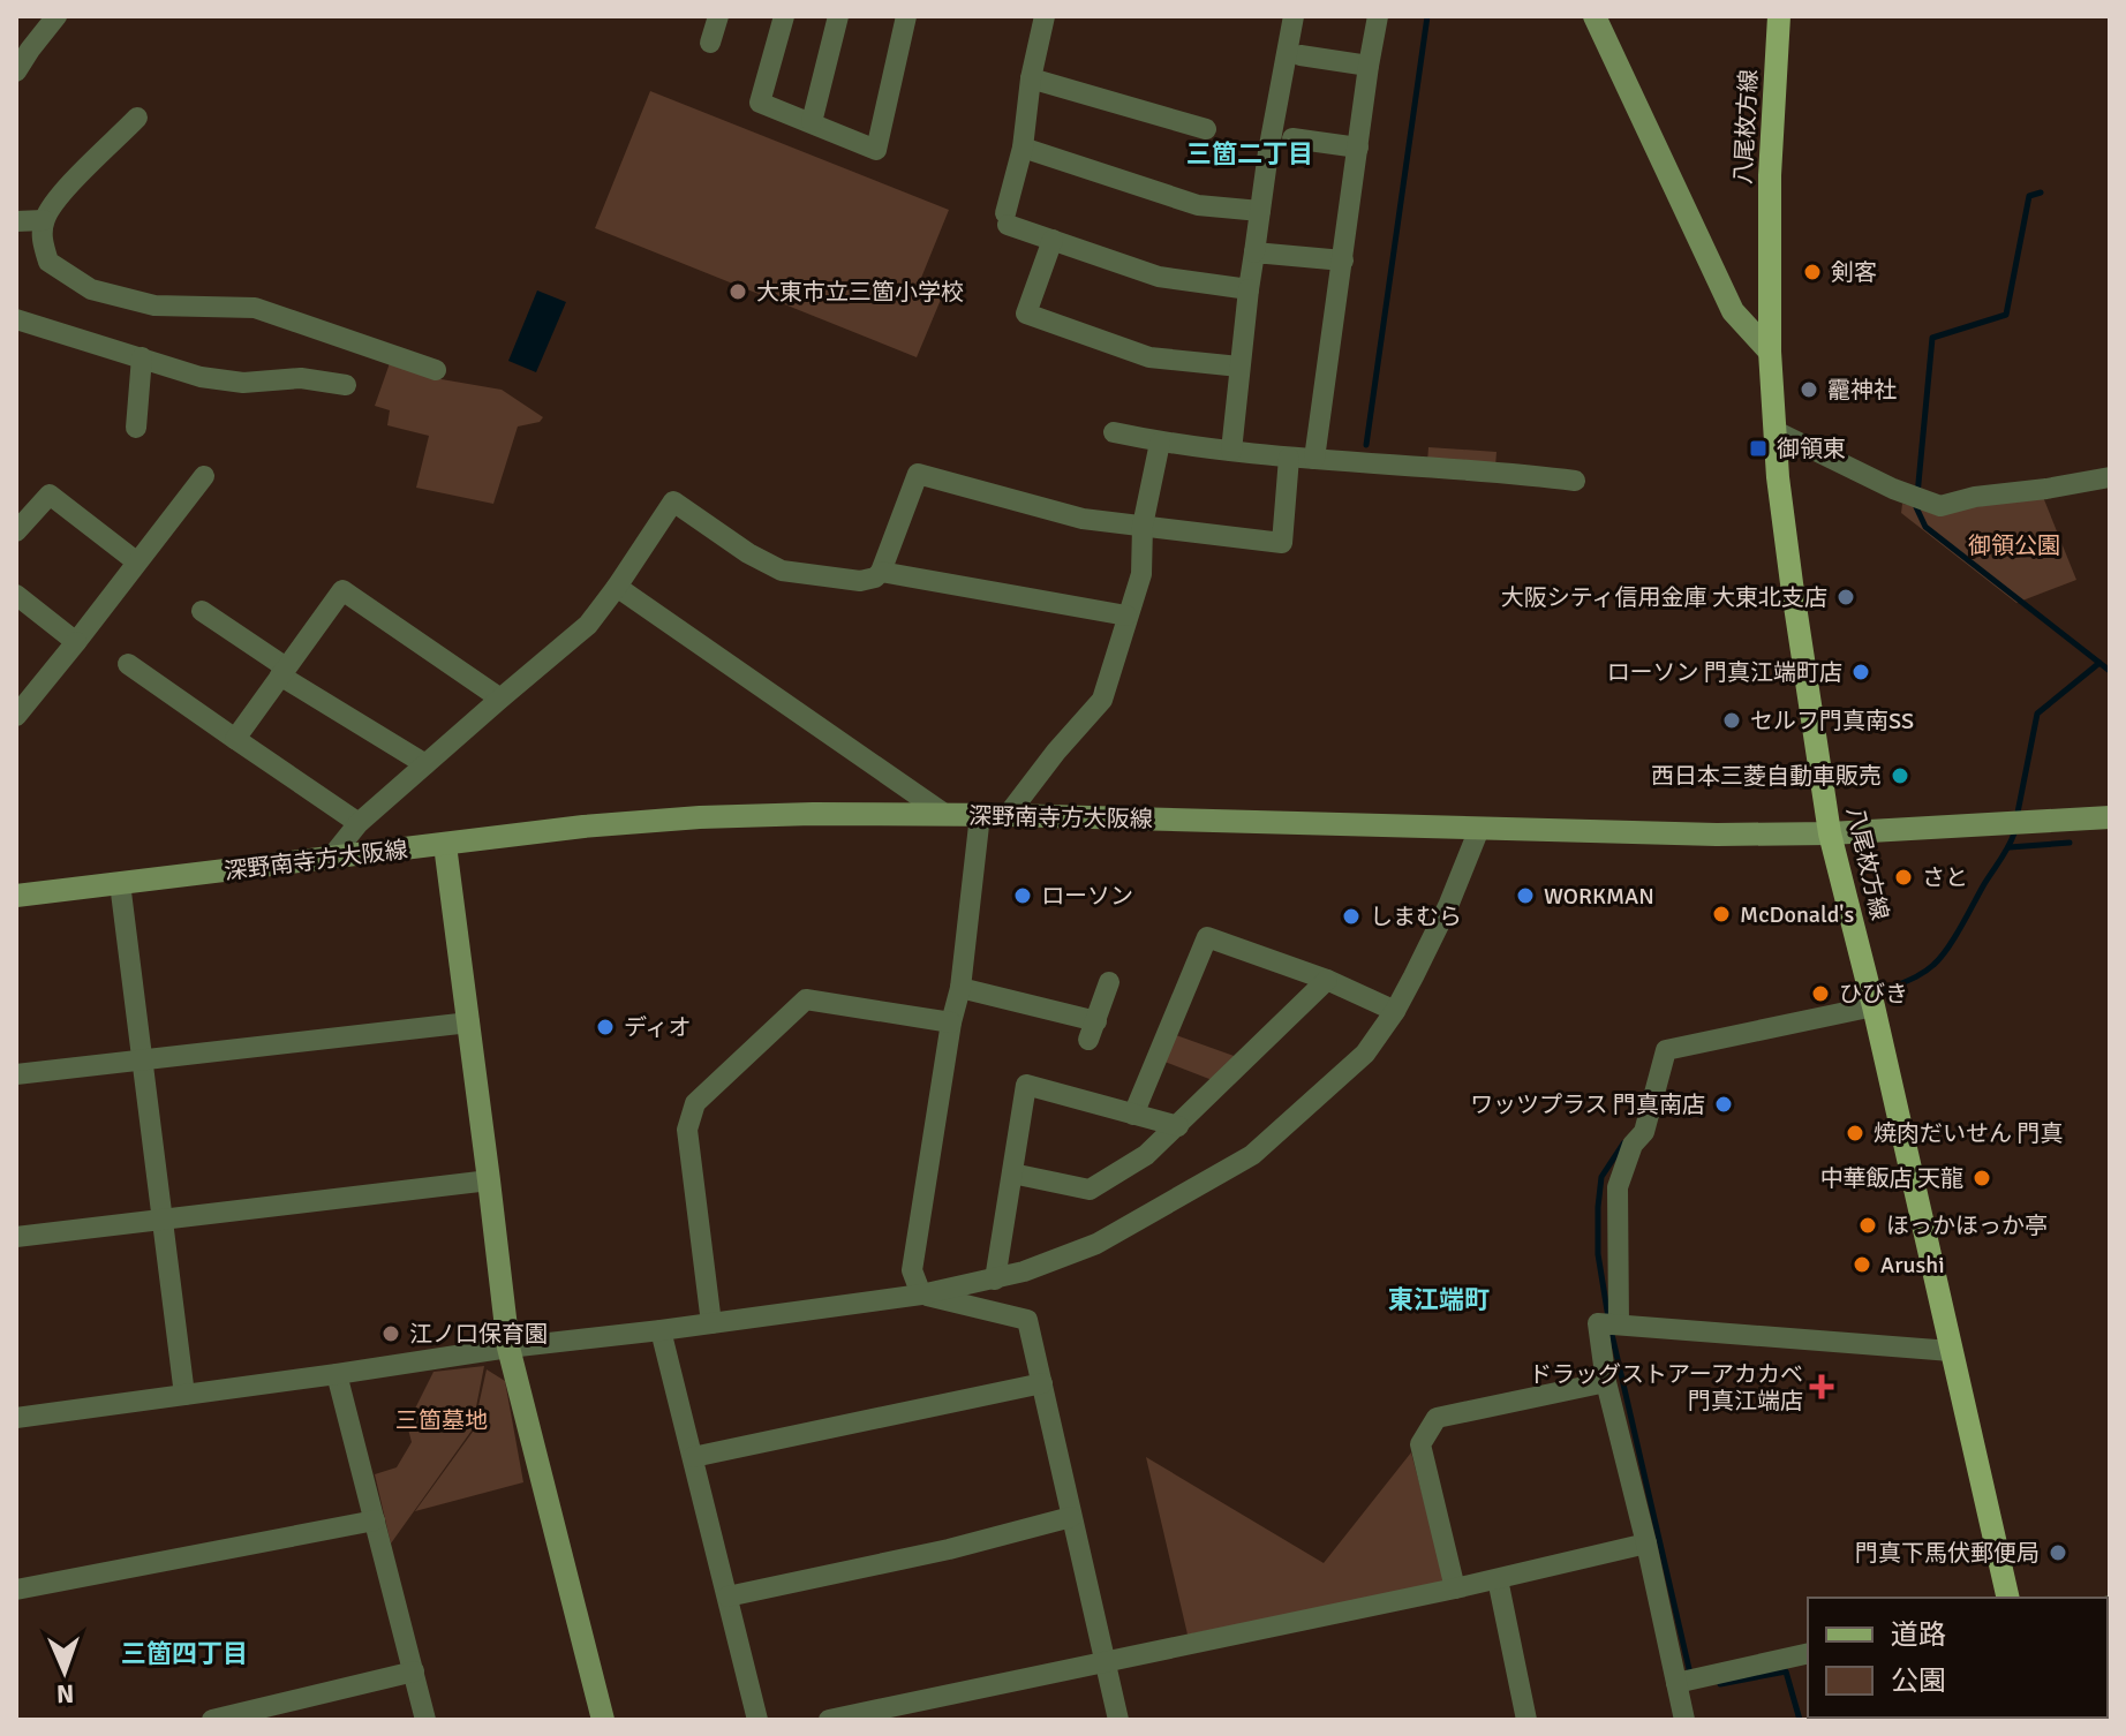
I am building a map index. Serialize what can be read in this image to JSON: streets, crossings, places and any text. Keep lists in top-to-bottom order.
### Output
{
  "streets": {
    "main road": ["八尾枚方線", "深野南寺方大阪線"]
  },
  "crossings": [
    ["八尾枚方線", "深野南寺方大阪線"]
  ],
  "districts": ["三箇二丁目", "東江端町", "三箇四丁目"],
  "parks": ["御領公園", "三箇墓地"],
  "places": {
    "other": [
      "剣客",
      "大東市立三箇小学校",
      "龗神社",
      "大阪シティ信用金庫 大東北支店",
      "ローソン 門真江端町店",
      "セルフ門真南SS",
      "西日本三菱自動車販売",
      "さと",
      "ローソン",
      "WORKMAN",
      "McDonald's",
      "しまむら",
      "ひびき",
      "ディオ",
      "ワッツプラス 門真南店",
      "焼肉だいせん 門真",
      "中華飯店 天龍",
      "ほっかほっか亭",
      "Arushi",
      "江ノ口保育園",
      "門真下馬伏郵便局"
    ],
    "transit": ["御領東"],
    "health": ["ドラッグストアーアカカベ 門真江端店"]
  },
  "legend": ["道路", "公園"],
  "north": "bottom"
}
